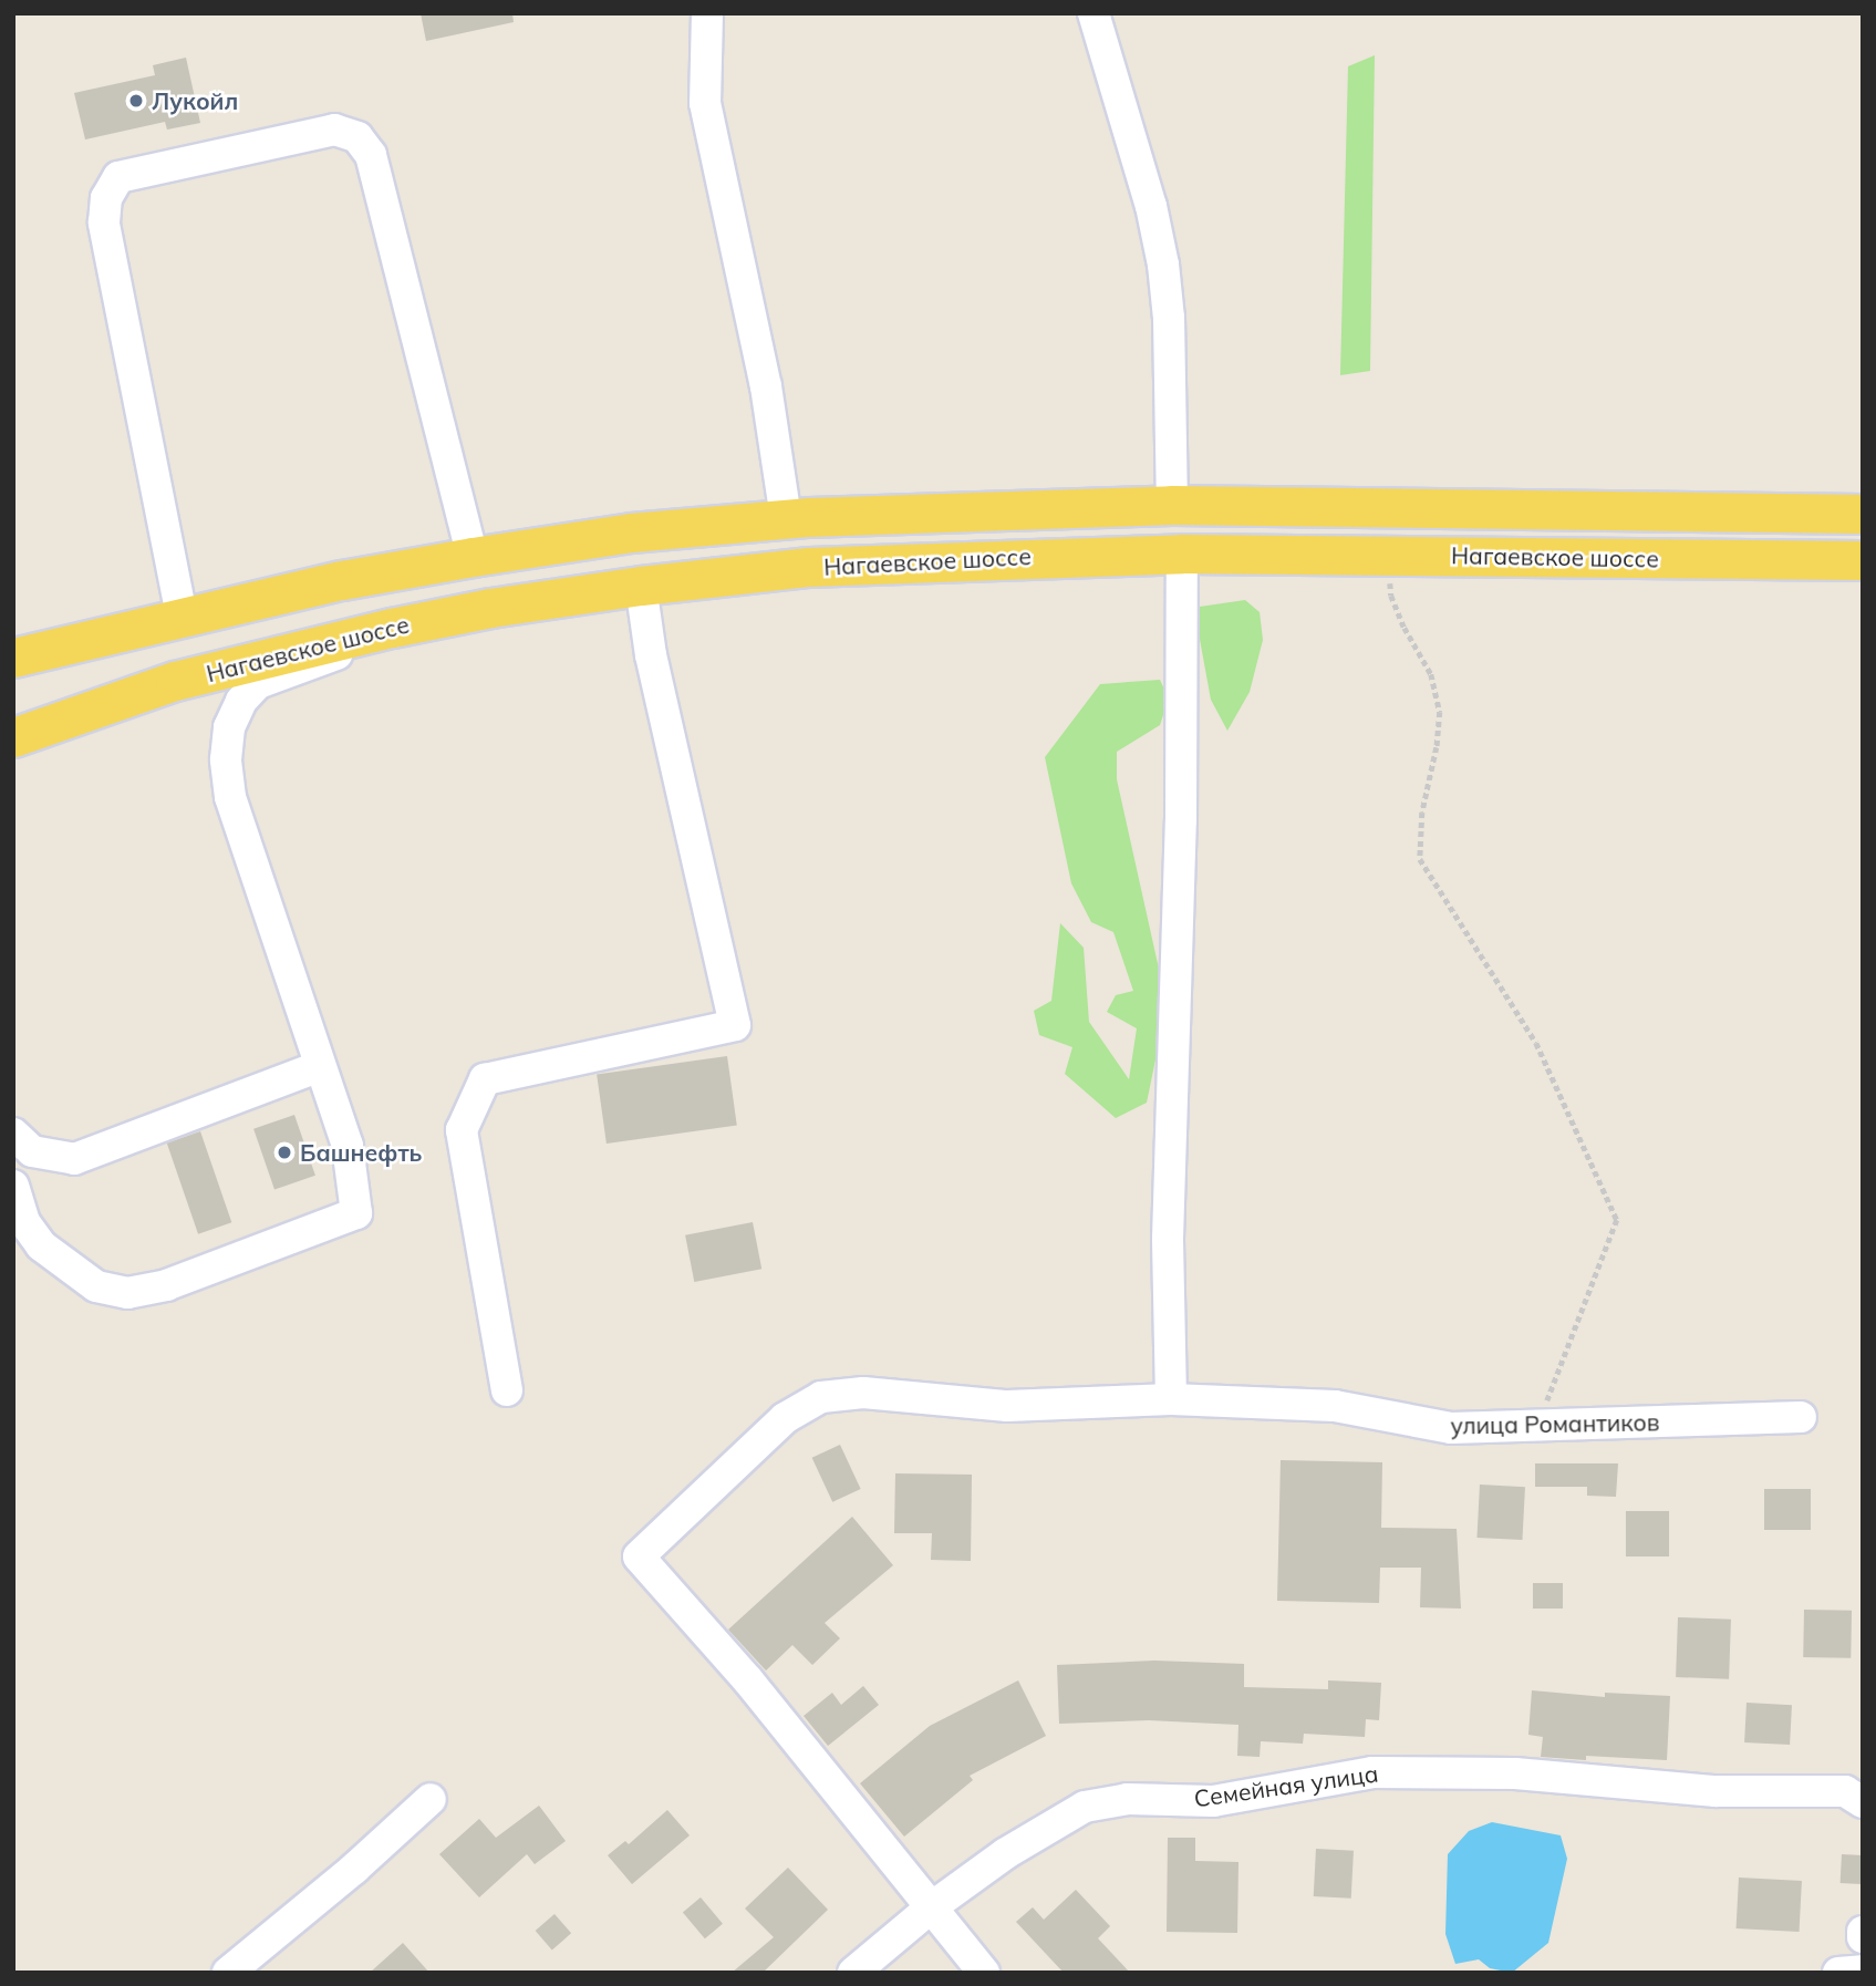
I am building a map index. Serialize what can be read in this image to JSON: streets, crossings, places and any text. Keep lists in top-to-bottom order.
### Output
{
  "streets": {
    "main road": ["Нагаевское шоссе"],
    "street": ["улица Романтиков", "Семейная улица"]
  },
  "crossings": [
    ["улица Романтиков", "Семейная улица"]
  ],
  "places": ["Лукойл", "Башнефть"]
}
